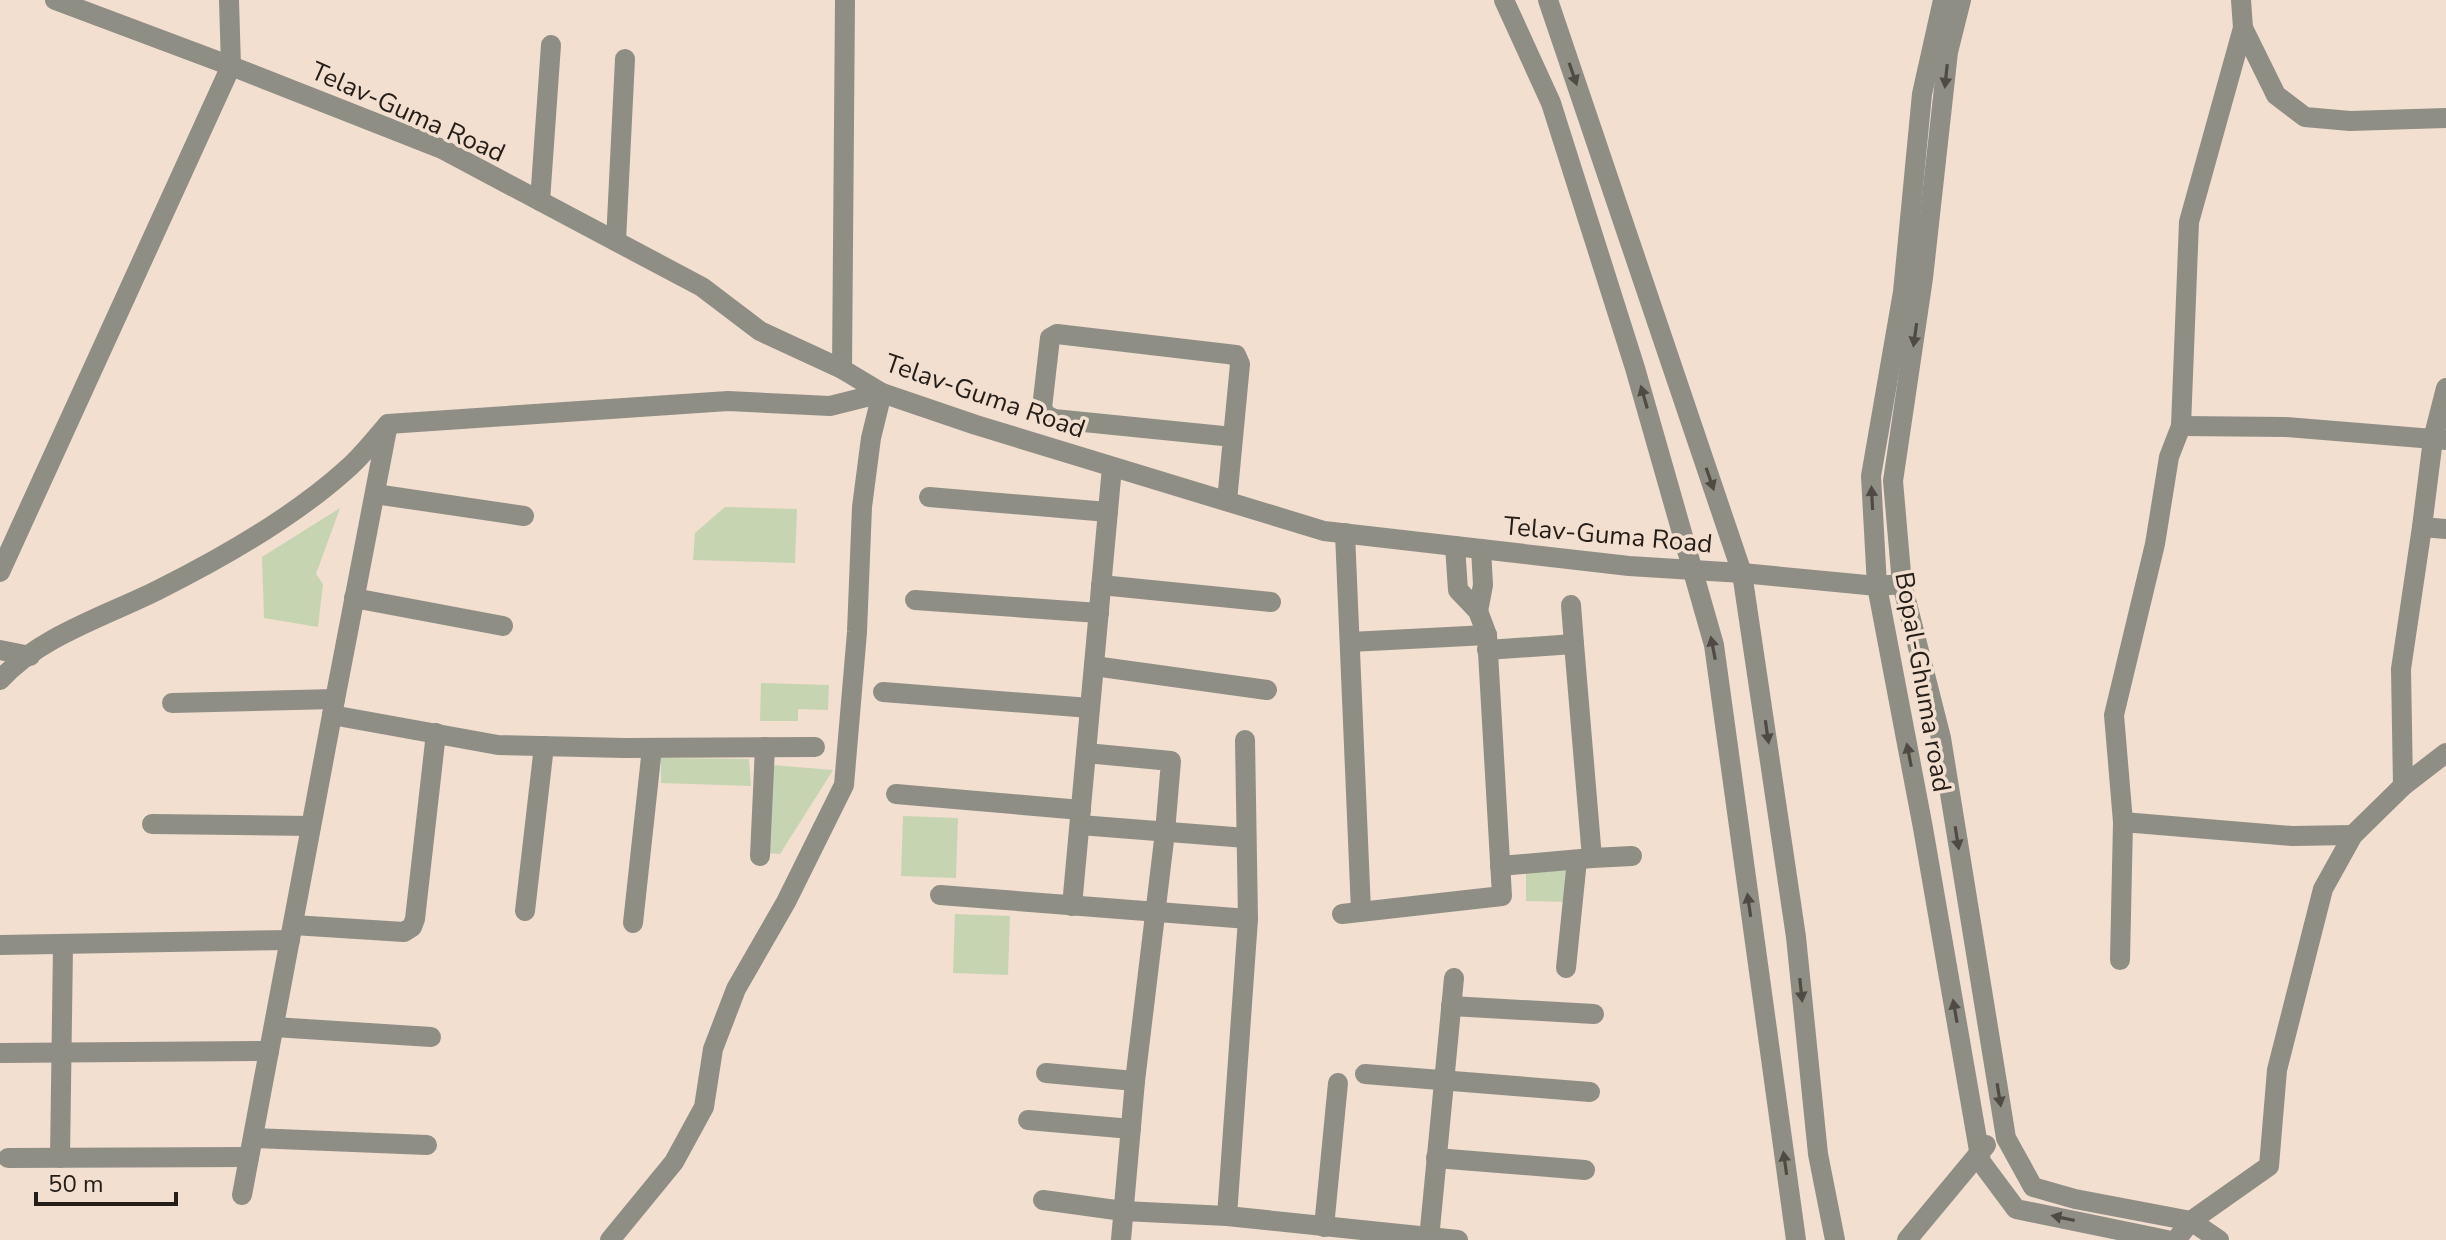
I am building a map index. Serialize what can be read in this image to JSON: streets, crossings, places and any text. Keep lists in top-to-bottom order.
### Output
{
  "streets": {
    "street": ["Telav-Guma Road", "Bopal-Ghuma road"]
  },
  "crossings": [
    ["Telav-Guma Road", "Bopal-Ghuma road"]
  ],
  "scale_bar": "50 m"
}
